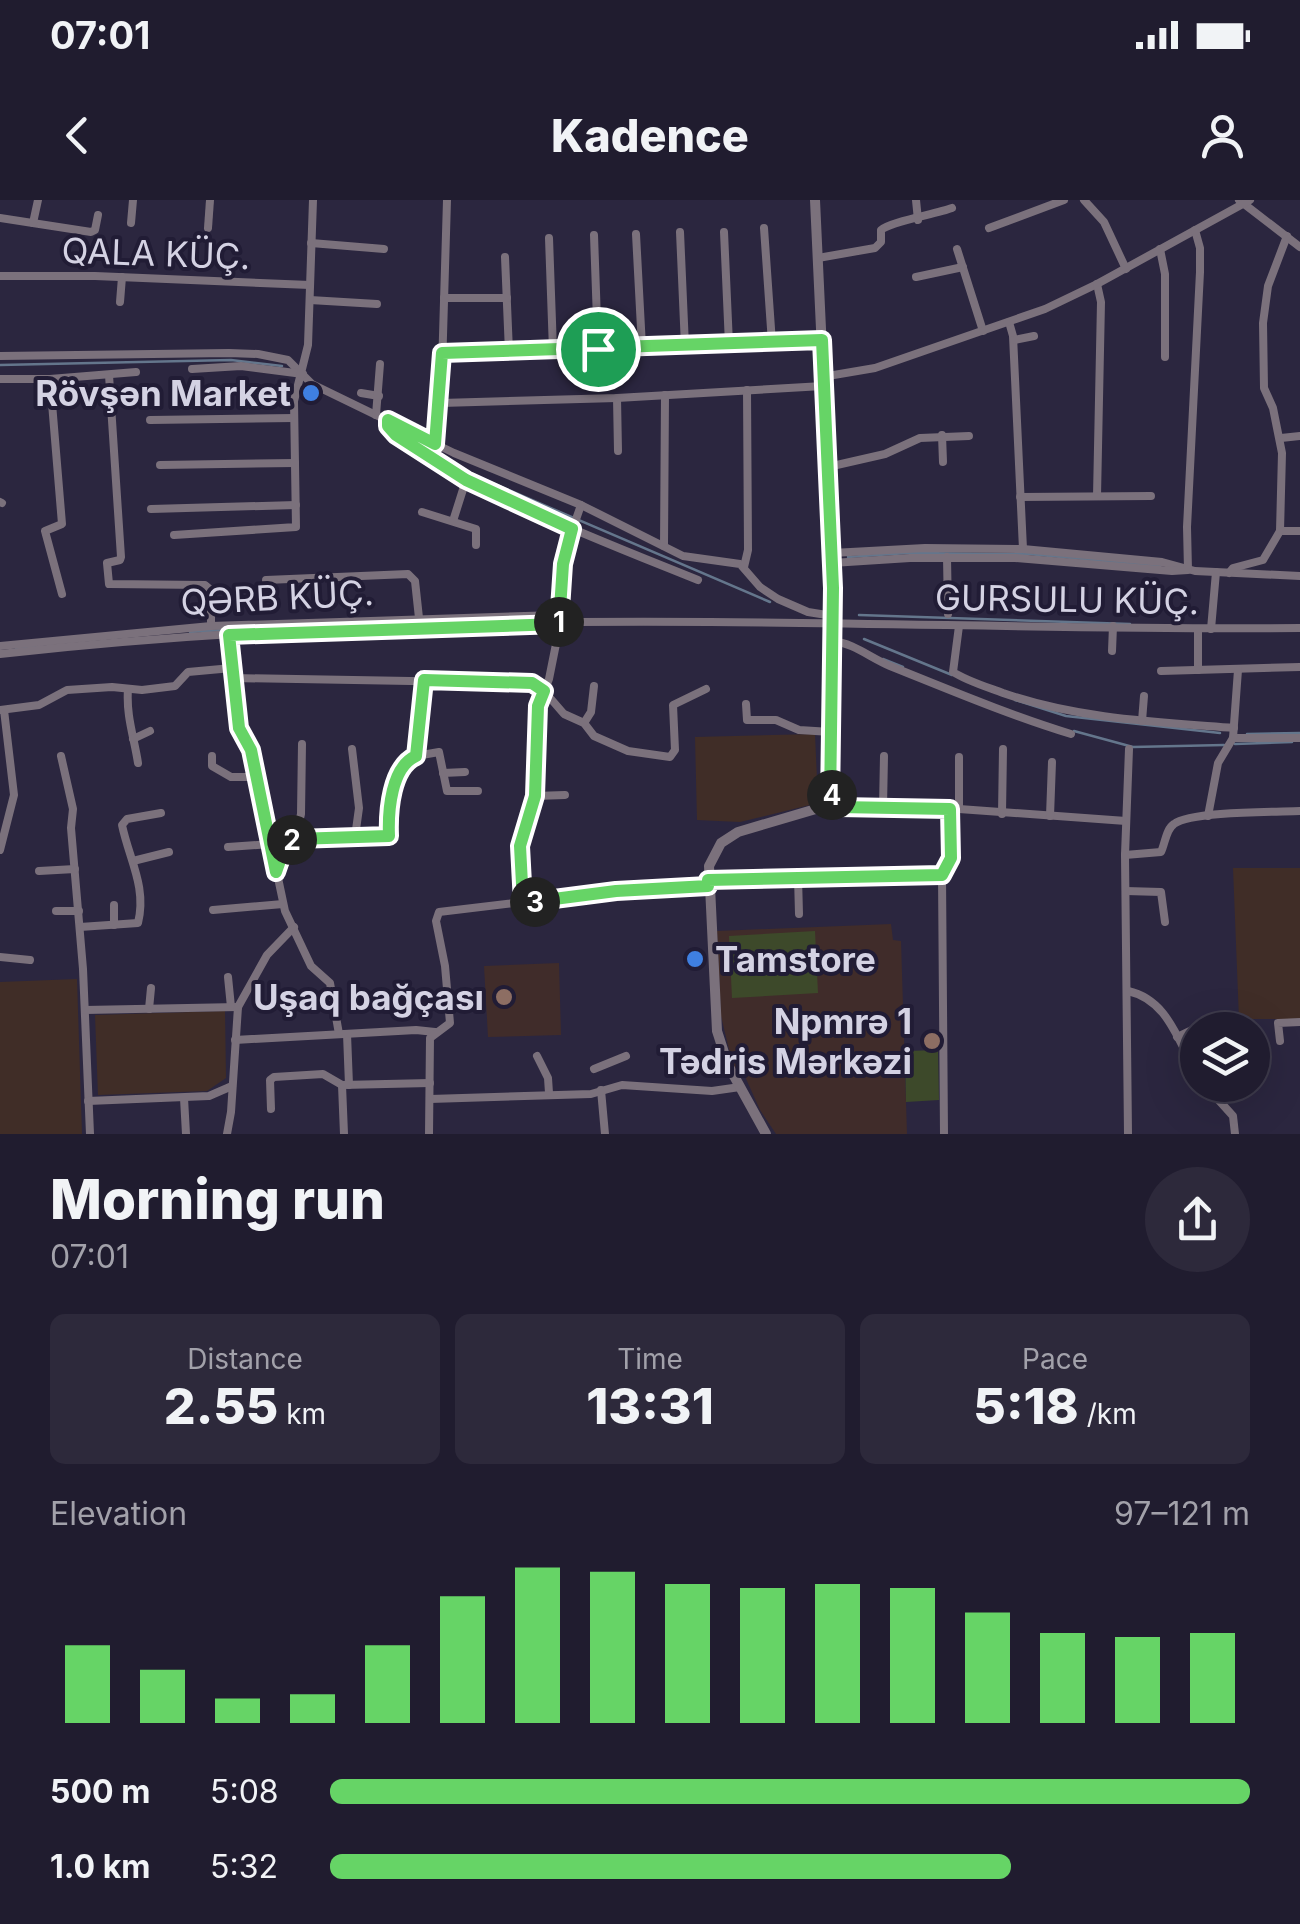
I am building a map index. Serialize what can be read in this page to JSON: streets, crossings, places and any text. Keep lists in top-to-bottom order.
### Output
{
  "streets": {
    "street": ["QALA KÜÇ.", "QƏRB KÜÇ.", "GURSULU KÜÇ."]
  },
  "crossings": [
    ["QƏRB KÜÇ.", "GURSULU KÜÇ."]
  ],
  "places": [
    "Rövşən Market",
    "Tamstore",
    "Uşaq bağçası",
    "Npmrə 1 Tədris Mərkəzi"
  ],
  "page": {
    "status": "07:01",
    "header": "Kadence",
    "pins": [
      "1",
      "4",
      "2",
      "3"
    ],
    "heading": ["Morning run", "07:01"],
    "stats": [
      ["Distance", "2.55 km"],
      ["Time", "13:31"],
      ["Pace", "5:18 /km"]
    ],
    "chart": ["Elevation", "97–121 m"],
    "list": [
      {
        "name": "500 m",
        "note": "5:08"
      },
      {
        "name": "1.0 km",
        "note": "5:32"
      }
    ]
  }
}
